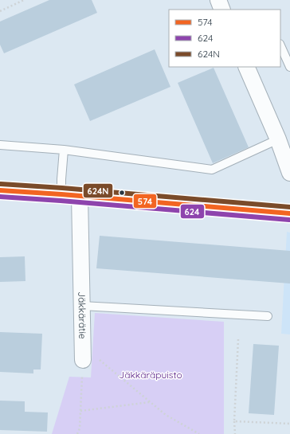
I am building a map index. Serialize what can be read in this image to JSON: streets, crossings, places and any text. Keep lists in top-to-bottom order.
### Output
{
  "streets": {
    "street": ["Jäkkärätie"]
  },
  "parks": ["Jäkkäräpuisto"],
  "lines": ["transit line 624N", "transit line 574", "transit line 624"],
  "legend": ["574", "624", "624N"]
}
